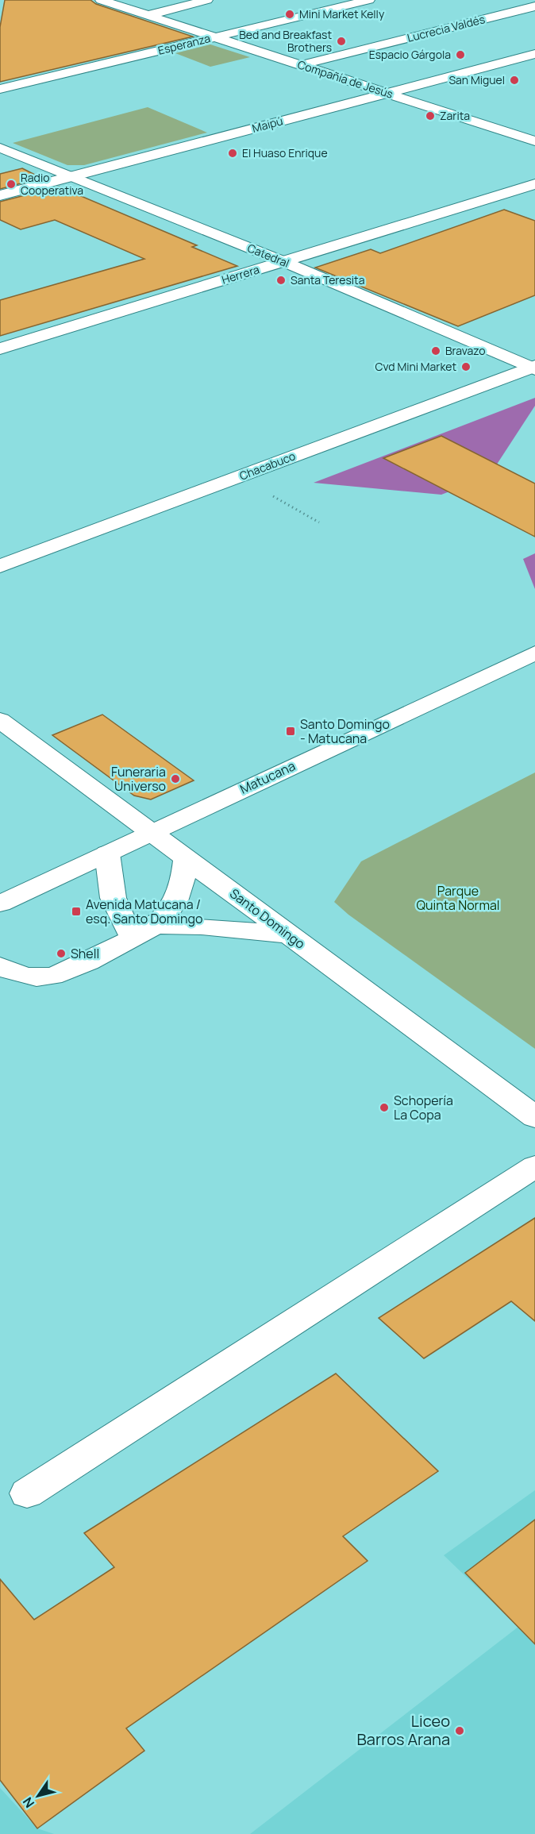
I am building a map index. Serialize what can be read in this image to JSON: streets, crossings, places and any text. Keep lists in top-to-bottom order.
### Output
{
  "streets": {
    "street": [
      "Lucrecia Valdés",
      "Esperanza",
      "Compañía de Jesús",
      "Maipú",
      "Catedral",
      "Herrera",
      "Chacabuco",
      "Matucana",
      "Santo Domingo"
    ]
  },
  "crossings": [
    ["Lucrecia Valdés", "Compañía de Jesús"],
    ["Esperanza", "Compañía de Jesús"],
    ["Compañía de Jesús", "Maipú"],
    ["Maipú", "Catedral"],
    ["Catedral", "Herrera"],
    ["Catedral", "Chacabuco"],
    ["Matucana", "Santo Domingo"]
  ],
  "parks": ["Parque Quinta Normal"],
  "places": {
    "other": [
      "Mini Market Kelly",
      "Bed and Breakfast Brothers",
      "Espacio Gárgola",
      "San Miguel",
      "Zarita",
      "El Huaso Enrique",
      "Radio Cooperativa",
      "Santa Teresita",
      "Bravazo",
      "Cvd Mini Market",
      "Funeraria Universo",
      "Shell",
      "Schopería La Copa",
      "Liceo Barros Arana"
    ],
    "transit": ["Santo Domingo - Matucana", "Avenida Matucana / esq. Santo Domingo"]
  },
  "north": "bottom left"
}
